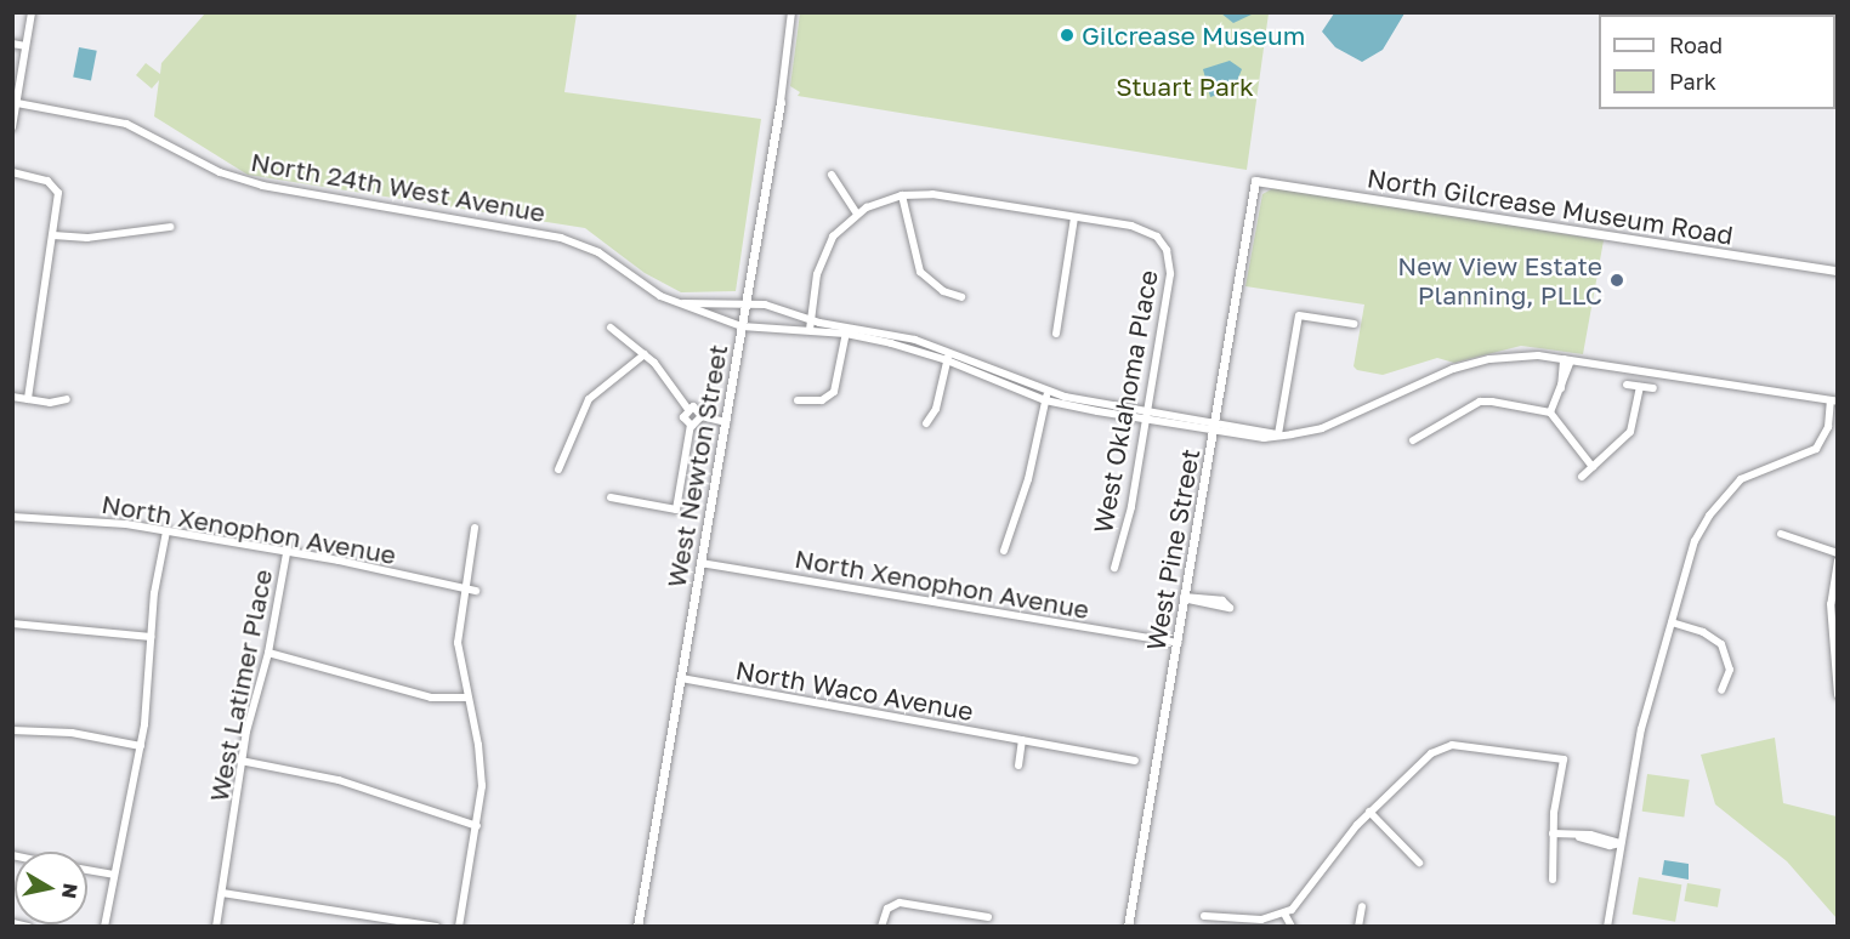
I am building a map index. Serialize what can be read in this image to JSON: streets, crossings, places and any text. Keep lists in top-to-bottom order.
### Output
{
  "streets": {
    "street": [
      "North 24th West Avenue",
      "North Gilcrease Museum Road",
      "West Oklahoma Place",
      "West Newton Street",
      "North Xenophon Avenue",
      "West Pine Street",
      "West Latimer Place",
      "North Waco Avenue"
    ]
  },
  "crossings": [
    ["North 24th West Avenue", "West Oklahoma Place"],
    ["North 24th West Avenue", "West Newton Street"],
    ["North 24th West Avenue", "West Pine Street"],
    ["North Gilcrease Museum Road", "West Pine Street"],
    ["West Newton Street", "North Xenophon Avenue"],
    ["West Newton Street", "North Waco Avenue"],
    ["North Xenophon Avenue", "West Pine Street"],
    ["North Xenophon Avenue", "West Latimer Place"]
  ],
  "parks": ["Stuart Park"],
  "places": ["Gilcrease Museum", "New View Estate Planning, PLLC"],
  "legend": ["Road", "Park"],
  "north": "right"
}
